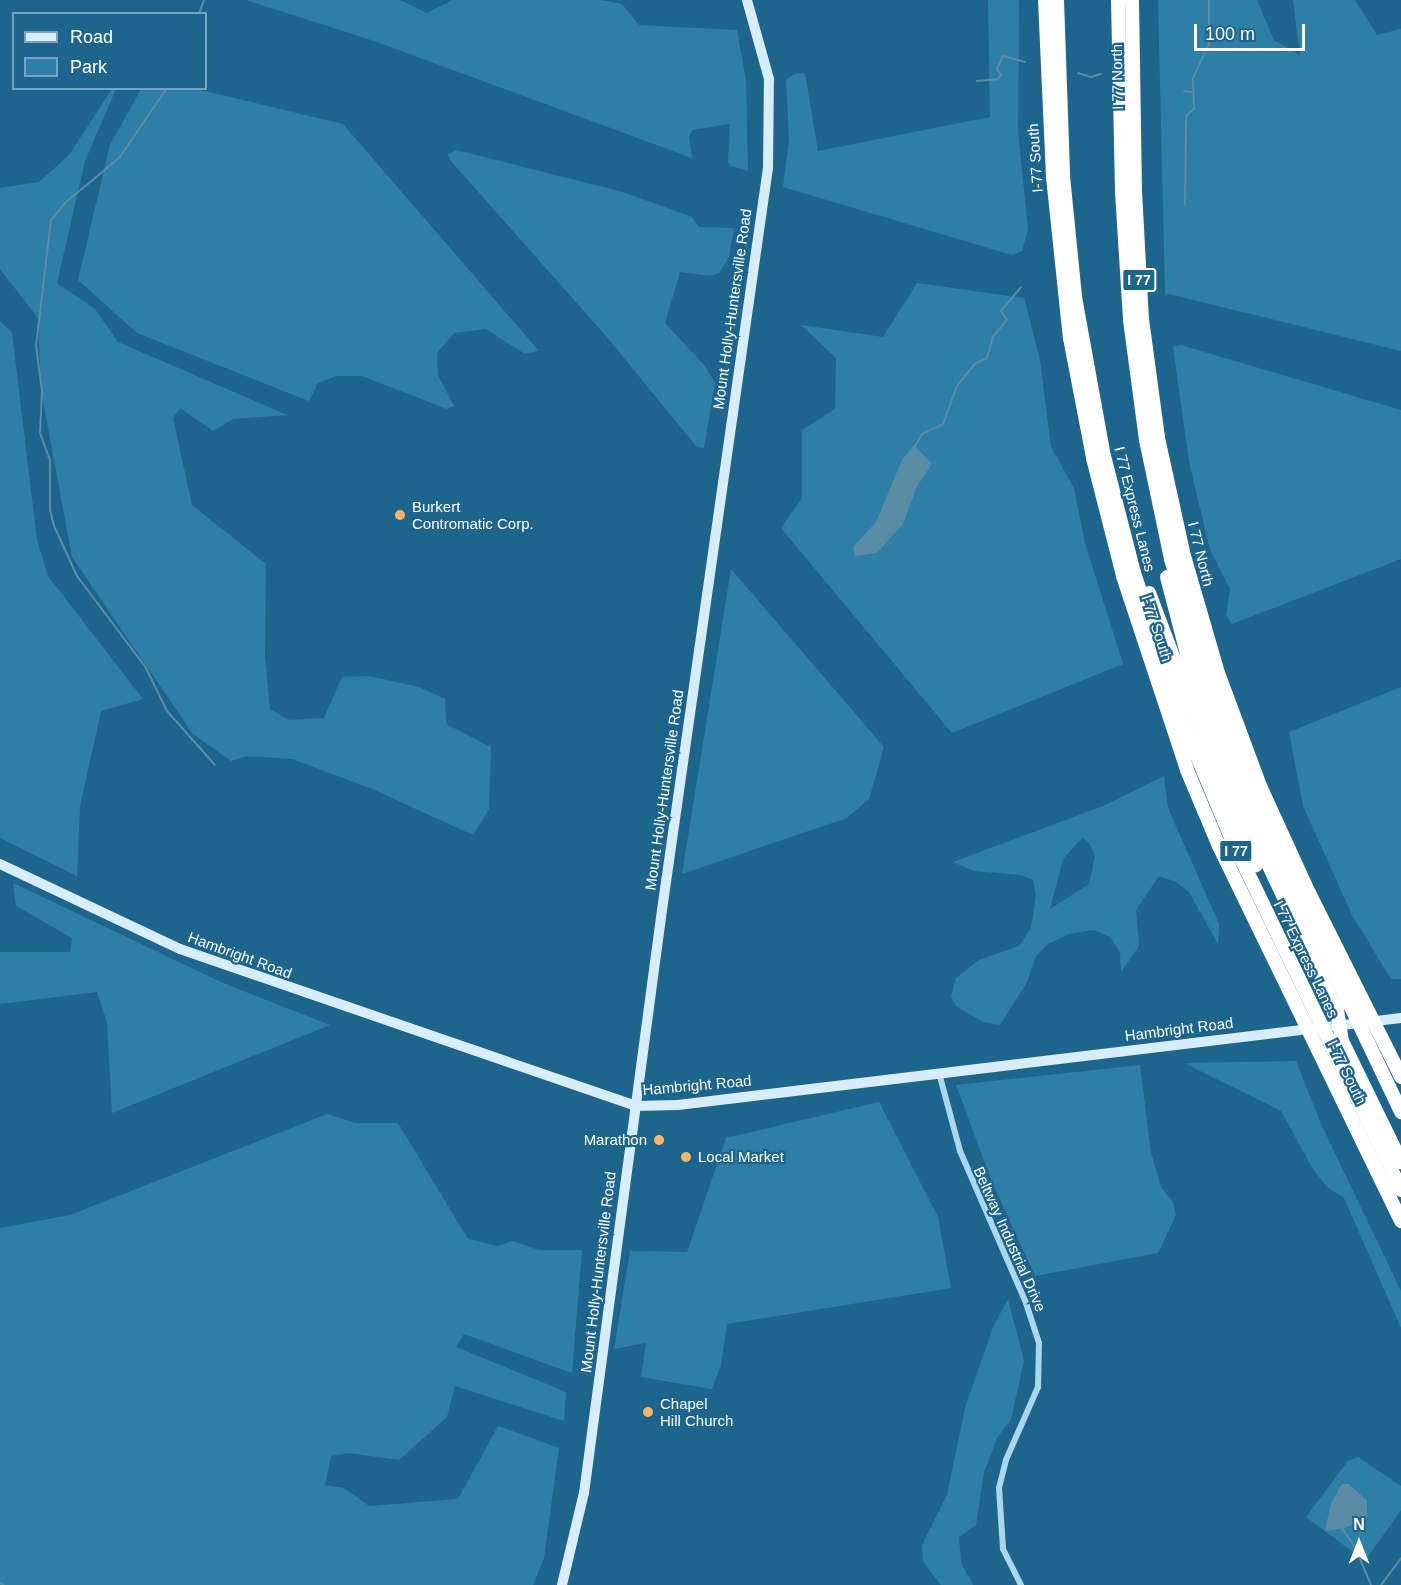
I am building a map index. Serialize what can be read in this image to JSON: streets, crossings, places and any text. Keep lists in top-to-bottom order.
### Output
{
  "streets": {
    "highway": [
      "I 77 North",
      "I-77 South",
      "I 77",
      "I 77 Express Lanes"
    ],
    "main road": ["Mount Holly-Huntersville Road", "Hambright Road"],
    "street": ["Beltway Industrial Drive"]
  },
  "crossings": [
    ["Mount Holly-Huntersville Road", "Hambright Road"],
    ["Hambright Road", "Beltway Industrial Drive"]
  ],
  "places": [
    "Burkert Contromatic Corp.",
    "Marathon",
    "Local Market",
    "Chapel Hill Church"
  ],
  "legend": ["Road", "Park"],
  "scale_bar": "100 m",
  "north": "top"
}
